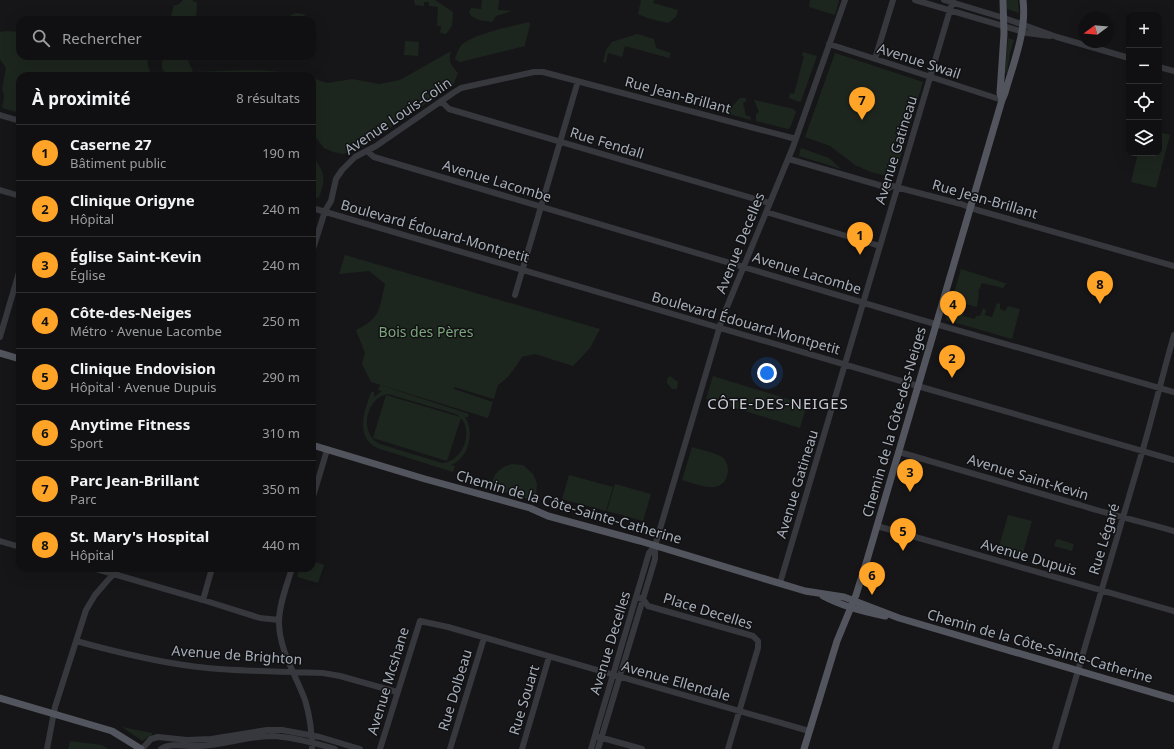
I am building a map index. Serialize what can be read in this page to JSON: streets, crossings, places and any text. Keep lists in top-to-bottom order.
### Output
{
  "streets": {
    "main road": ["Chemin de la Côte-des-Neiges", "Chemin de la Côte-Sainte-Catherine"],
    "street": [
      "Avenue Swail",
      "Rue Jean-Brillant",
      "Avenue Louis-Colin",
      "Rue Fendall",
      "Avenue Gatineau",
      "Avenue Lacombe",
      "Boulevard Édouard-Montpetit",
      "Avenue Decelles",
      "Avenue Saint-Kevin",
      "Rue Légaré",
      "Avenue Dupuis",
      "Place Decelles",
      "Avenue de Brighton",
      "Avenue Mcshane",
      "Avenue Ellendale",
      "Rue Dolbeau",
      "Rue Souart"
    ]
  },
  "crossings": [
    ["Avenue Swail", "Avenue Gatineau"],
    ["Avenue Swail", "Avenue Decelles"],
    ["Avenue Swail", "Chemin de la Côte-des-Neiges"],
    ["Rue Jean-Brillant", "Avenue Louis-Colin"],
    ["Rue Jean-Brillant", "Avenue Gatineau"],
    ["Rue Jean-Brillant", "Avenue Decelles"],
    ["Rue Jean-Brillant", "Chemin de la Côte-des-Neiges"],
    ["Avenue Louis-Colin", "Rue Fendall"],
    ["Avenue Louis-Colin", "Avenue Lacombe"],
    ["Avenue Louis-Colin", "Boulevard Édouard-Montpetit"],
    ["Rue Fendall", "Avenue Decelles"],
    ["Avenue Gatineau", "Avenue Lacombe"],
    ["Avenue Gatineau", "Boulevard Édouard-Montpetit"],
    ["Avenue Gatineau", "Chemin de la Côte-Sainte-Catherine"],
    ["Avenue Lacombe", "Avenue Decelles"],
    ["Avenue Lacombe", "Chemin de la Côte-des-Neiges"],
    ["Avenue Lacombe", "Rue Légaré"],
    ["Boulevard Édouard-Montpetit", "Avenue Decelles"],
    ["Boulevard Édouard-Montpetit", "Chemin de la Côte-des-Neiges"],
    ["Boulevard Édouard-Montpetit", "Rue Légaré"],
    ["Avenue Decelles", "Chemin de la Côte-Sainte-Catherine"],
    ["Avenue Decelles", "Place Decelles"],
    ["Avenue Decelles", "Avenue Ellendale"],
    ["Chemin de la Côte-des-Neiges", "Avenue Saint-Kevin"],
    ["Chemin de la Côte-des-Neiges", "Chemin de la Côte-Sainte-Catherine"],
    ["Chemin de la Côte-des-Neiges", "Avenue Dupuis"],
    ["Chemin de la Côte-des-Neiges", "Avenue Ellendale"],
    ["Avenue Saint-Kevin", "Rue Légaré"],
    ["Chemin de la Côte-Sainte-Catherine", "Rue Légaré"],
    ["Rue Légaré", "Avenue Dupuis"],
    ["Place Decelles", "Avenue Ellendale"],
    ["Avenue de Brighton", "Avenue Mcshane"],
    ["Avenue Mcshane", "Avenue Ellendale"],
    ["Avenue Ellendale", "Rue Dolbeau"],
    ["Avenue Ellendale", "Rue Souart"]
  ],
  "districts": ["CÔTE-DES-NEIGES"],
  "parks": ["Bois des Pères"],
  "north": "left",
  "page": {
    "map_buttons": ["+", "−"],
    "search": "Rechercher",
    "heading": ["À proximité", "8 résultats"],
    "pins": [
      "7",
      "1",
      "8",
      "4",
      "2",
      "3",
      "5",
      "6"
    ],
    "list": [
      {
        "mark": "1",
        "name": "Caserne 27",
        "note": "Bâtiment public",
        "value": "190 m"
      },
      {
        "mark": "2",
        "name": "Clinique Origyne",
        "note": "Hôpital",
        "value": "240 m"
      },
      {
        "mark": "3",
        "name": "Église Saint-Kevin",
        "note": "Église",
        "value": "240 m"
      },
      {
        "mark": "4",
        "name": "Côte-des-Neiges",
        "note": "Métro · Avenue Lacombe",
        "value": "250 m"
      },
      {
        "mark": "5",
        "name": "Clinique Endovision",
        "note": "Hôpital · Avenue Dupuis",
        "value": "290 m"
      },
      {
        "mark": "6",
        "name": "Anytime Fitness",
        "note": "Sport",
        "value": "310 m"
      },
      {
        "mark": "7",
        "name": "Parc Jean-Brillant",
        "note": "Parc",
        "value": "350 m"
      },
      {
        "mark": "8",
        "name": "St. Mary's Hospital",
        "note": "Hôpital",
        "value": "440 m"
      }
    ]
  }
}
